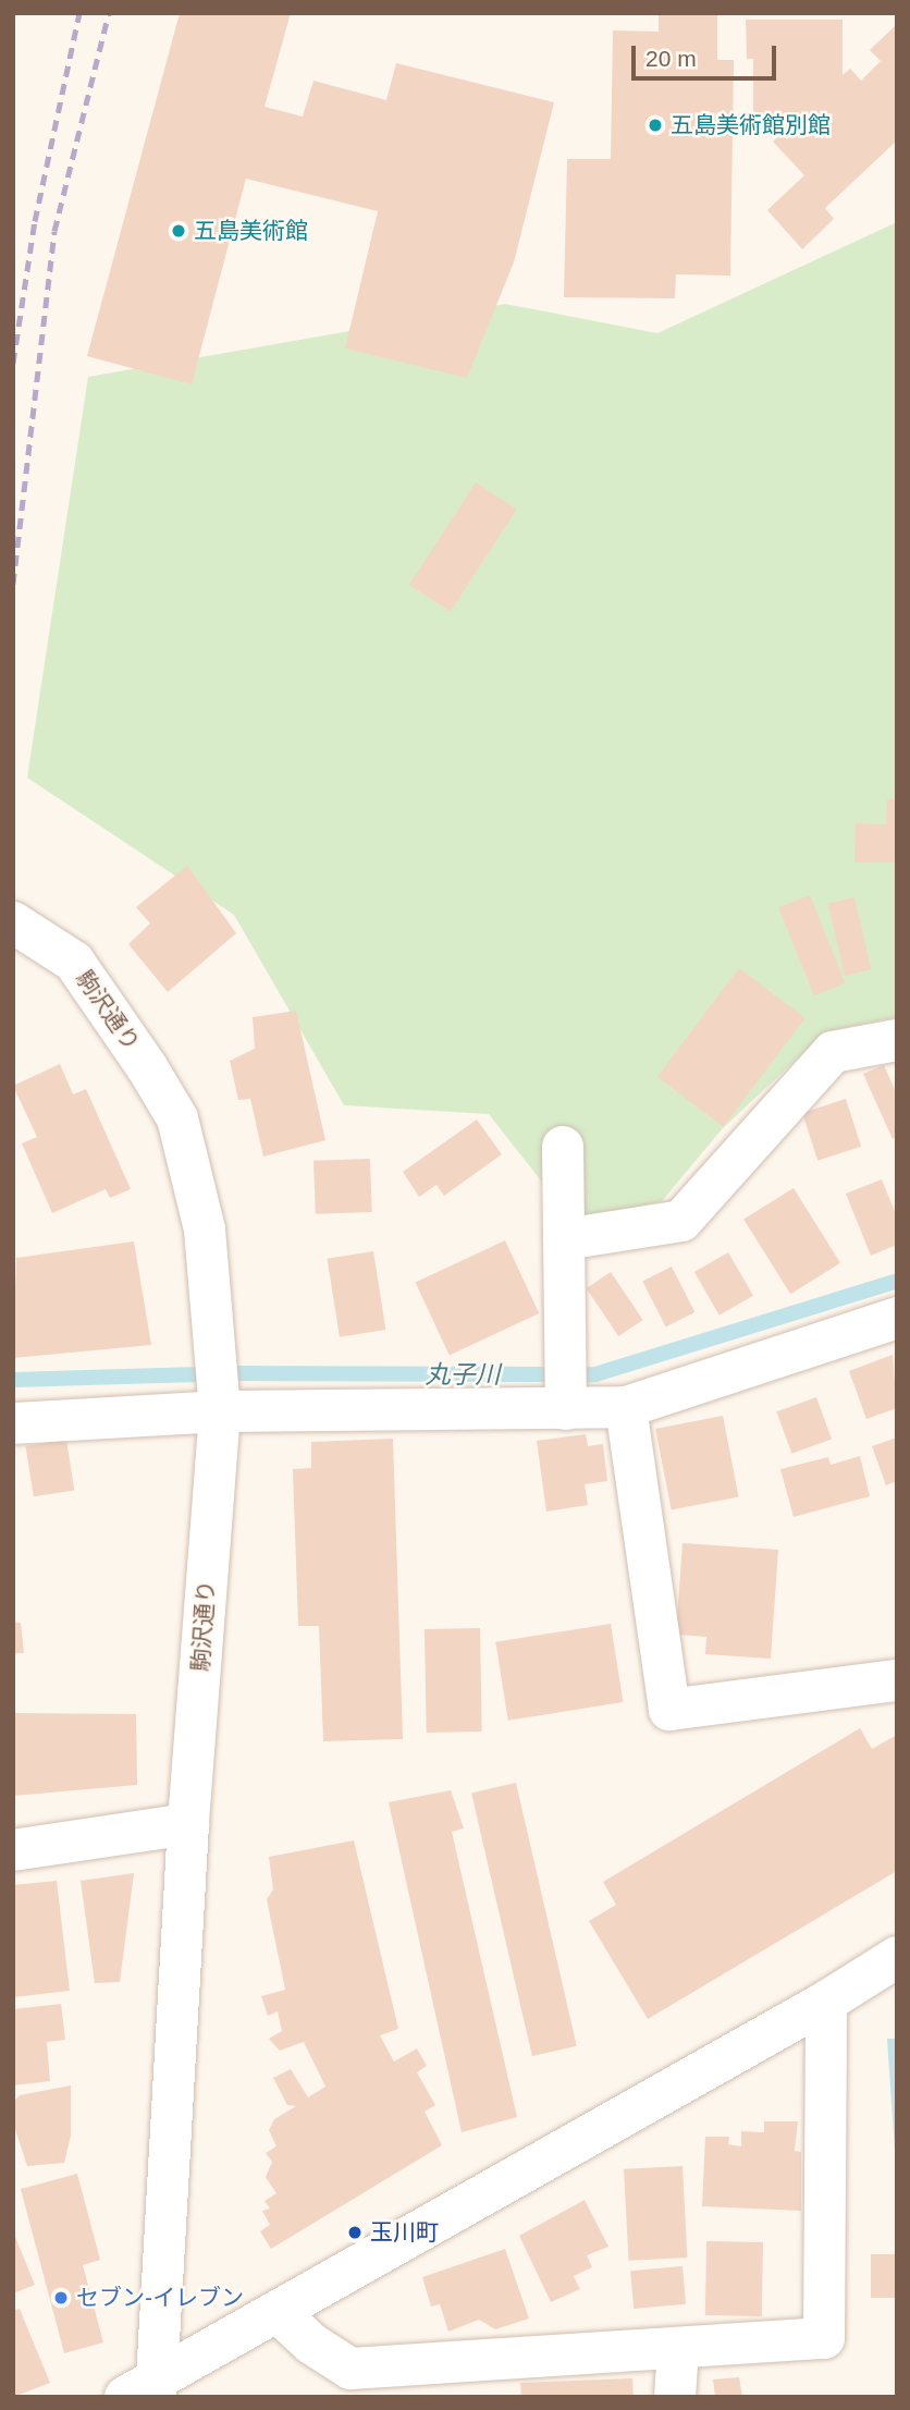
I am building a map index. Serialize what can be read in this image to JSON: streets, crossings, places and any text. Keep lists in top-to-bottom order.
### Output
{
  "streets": {
    "street": ["駒沢通り"]
  },
  "water": ["丸子川"],
  "places": [
    "五島美術館別館",
    "五島美術館",
    "玉川町",
    "セブン-イレブン"
  ],
  "scale_bar": "20 m"
}
